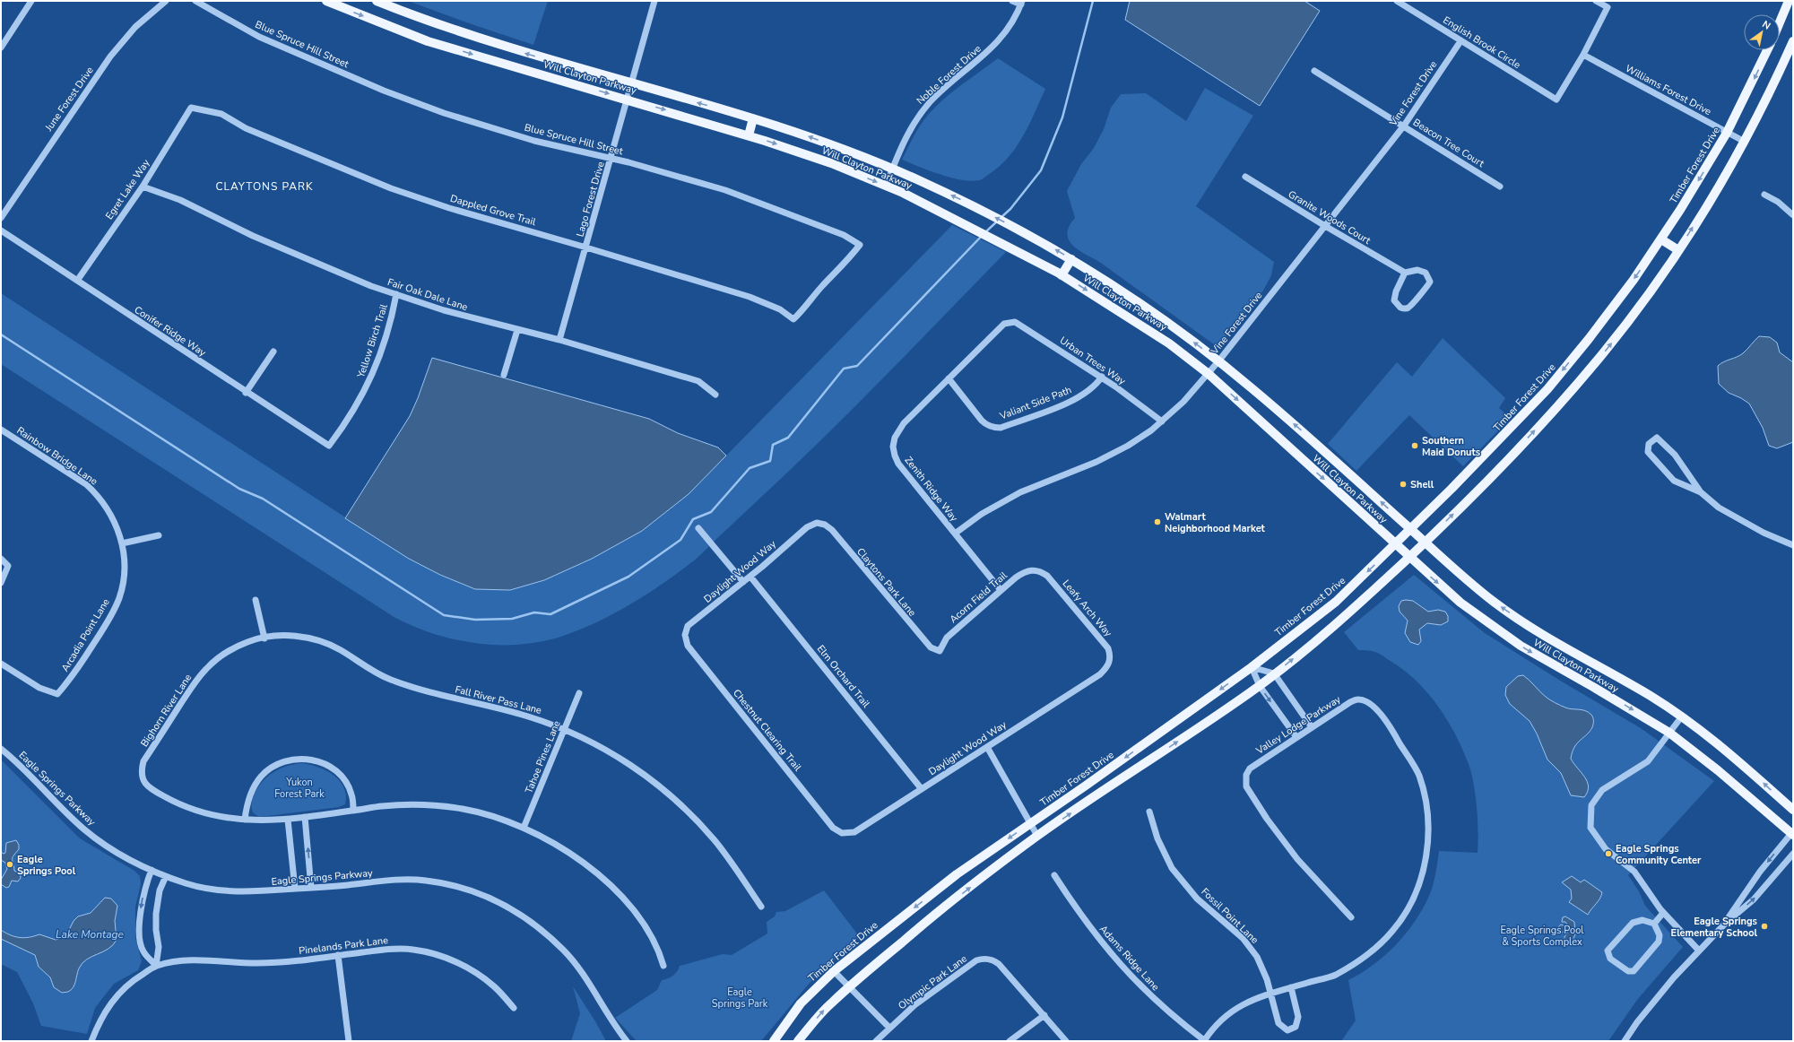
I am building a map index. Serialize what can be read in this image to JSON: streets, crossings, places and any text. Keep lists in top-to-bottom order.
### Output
{
  "streets": {
    "main road": ["Will Clayton Parkway", "Timber Forest Drive"],
    "street": [
      "English Brook Circle",
      "Blue Spruce Hill Street",
      "Noble Forest Drive",
      "Williams Forest Drive",
      "Vine Forest Drive",
      "June Forest Drive",
      "Beacon Tree Court",
      "Egret Lake Way",
      "Lago Forest Drive",
      "Dappled Grove Trail",
      "Granite Woods Court",
      "Fair Oak Dale Lane",
      "Conifer Ridge Way",
      "Yellow Birch Trail",
      "Urban Trees Way",
      "Valiant Side Path",
      "Rainbow Bridge Lane",
      "Zenith Ridge Way",
      "Daylight Wood Way",
      "Claytons Park Lane",
      "Acorn Field Trail",
      "Leafy Arch Way",
      "Arcadia Point Lane",
      "Elm Orchard Trail",
      "Fall River Pass Lane",
      "Bighorn River Lane",
      "Valley Lodge Parkway",
      "Chestnut Clearing Trail",
      "Tahoe Pines Lane",
      "Eagle Springs Parkway",
      "Fossil Point Lane",
      "Pinelands Park Lane",
      "Adams Ridge Lane",
      "Olympic Park Lane"
    ]
  },
  "crossings": [
    ["English Brook Circle", "Williams Forest Drive"],
    ["English Brook Circle", "Vine Forest Drive"],
    ["Blue Spruce Hill Street", "Lago Forest Drive"],
    ["Blue Spruce Hill Street", "Dappled Grove Trail"],
    ["Noble Forest Drive", "Will Clayton Parkway"],
    ["Will Clayton Parkway", "Vine Forest Drive"],
    ["Will Clayton Parkway", "Timber Forest Drive"],
    ["Will Clayton Parkway", "Lago Forest Drive"],
    ["Williams Forest Drive", "Timber Forest Drive"],
    ["Vine Forest Drive", "Beacon Tree Court"],
    ["Vine Forest Drive", "Granite Woods Court"],
    ["Vine Forest Drive", "Urban Trees Way"],
    ["Vine Forest Drive", "Zenith Ridge Way"],
    ["Egret Lake Way", "Dappled Grove Trail"],
    ["Egret Lake Way", "Fair Oak Dale Lane"],
    ["Egret Lake Way", "Conifer Ridge Way"],
    ["Lago Forest Drive", "Dappled Grove Trail"],
    ["Lago Forest Drive", "Fair Oak Dale Lane"],
    ["Fair Oak Dale Lane", "Yellow Birch Trail"],
    ["Conifer Ridge Way", "Yellow Birch Trail"],
    ["Urban Trees Way", "Valiant Side Path"],
    ["Urban Trees Way", "Zenith Ridge Way"],
    ["Valiant Side Path", "Zenith Ridge Way"],
    ["Rainbow Bridge Lane", "Arcadia Point Lane"],
    ["Zenith Ridge Way", "Acorn Field Trail"],
    ["Daylight Wood Way", "Claytons Park Lane"],
    ["Daylight Wood Way", "Leafy Arch Way"],
    ["Daylight Wood Way", "Elm Orchard Trail"],
    ["Daylight Wood Way", "Chestnut Clearing Trail"],
    ["Claytons Park Lane", "Acorn Field Trail"],
    ["Acorn Field Trail", "Leafy Arch Way"],
    ["Fall River Pass Lane", "Bighorn River Lane"],
    ["Fall River Pass Lane", "Tahoe Pines Lane"],
    ["Valley Lodge Parkway", "Fossil Point Lane"],
    ["Valley Lodge Parkway", "Adams Ridge Lane"]
  ],
  "districts": ["CLAYTONS PARK"],
  "water": ["Lake Montage"],
  "parks": ["Yukon Forest Park", "Eagle Springs Pool & Sports Complex", "Eagle Springs Park"],
  "places": [
    "Southern Maid Donuts",
    "Shell",
    "Walmart Neighborhood Market",
    "Eagle Springs Community Center",
    "Eagle Springs Pool",
    "Eagle Springs Elementary School"
  ],
  "north": "top right"
}
